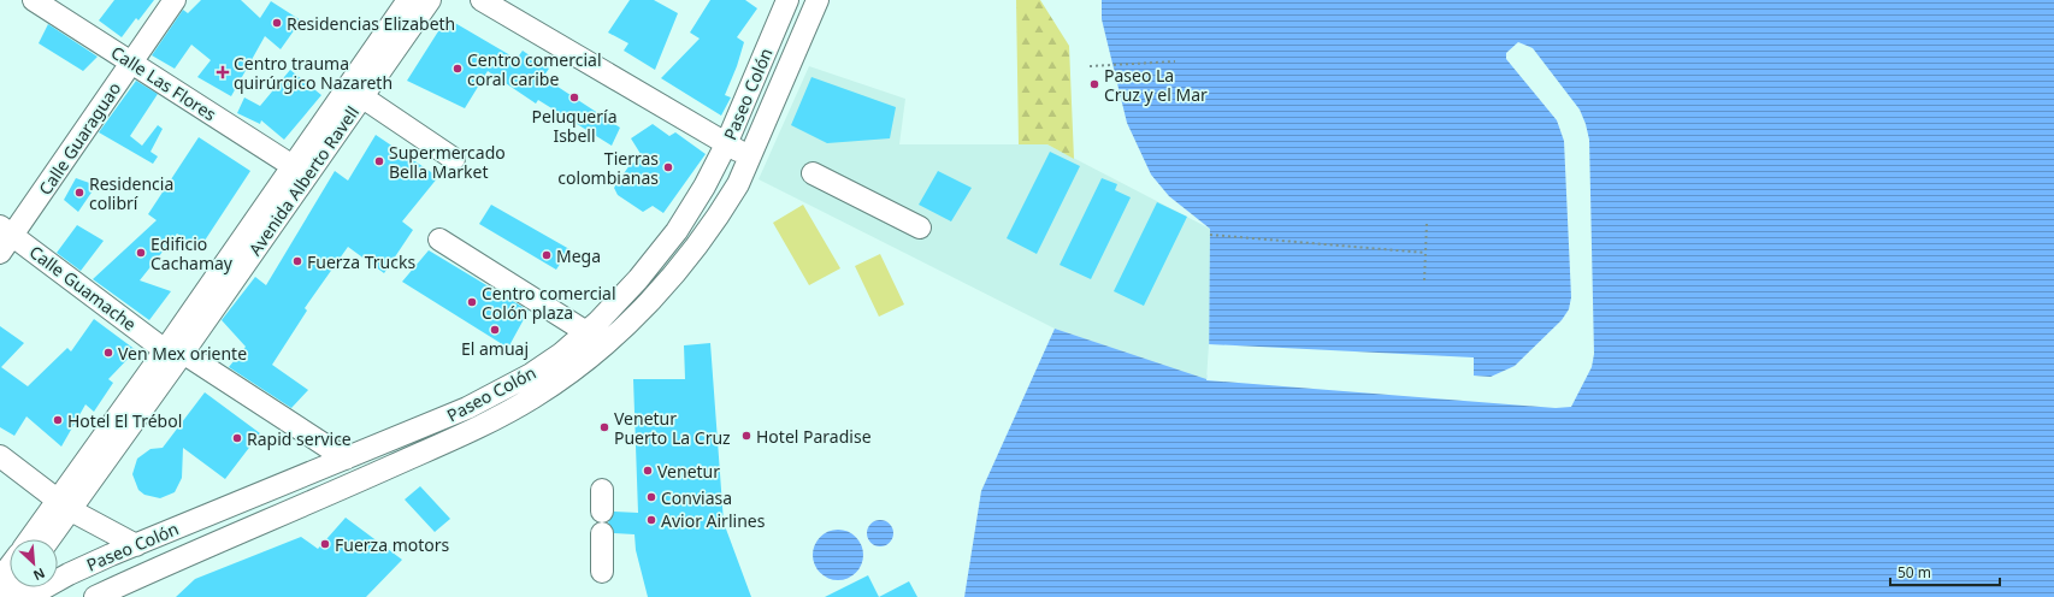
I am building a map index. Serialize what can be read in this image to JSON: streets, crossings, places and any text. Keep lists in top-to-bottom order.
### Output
{
  "streets": {
    "street": [
      "Calle Las Flores",
      "Paseo Colón",
      "Calle Guaraguao",
      "Avenida Alberto Ravell",
      "Calle Guamache"
    ]
  },
  "crossings": [
    ["Calle Las Flores", "Calle Guaraguao"],
    ["Calle Las Flores", "Avenida Alberto Ravell"],
    ["Paseo Colón", "Calle Guamache"],
    ["Calle Guaraguao", "Calle Guamache"],
    ["Avenida Alberto Ravell", "Calle Guamache"]
  ],
  "places": {
    "other": [
      "Residencias Elizabeth",
      "Centro comercial coral caribe",
      "Paseo La Cruz y el Mar",
      "Peluquería Isbell",
      "Supermercado Bella Market",
      "Tierras colombianas",
      "Residencia colibrí",
      "Edificio Cachamay",
      "Mega",
      "Fuerza Trucks",
      "Centro comercial Colón plaza",
      "El amuaj",
      "Ven Mex oriente",
      "Hotel El Trébol",
      "Venetur Puerto La Cruz",
      "Hotel Paradise",
      "Rapid service",
      "Venetur",
      "Conviasa",
      "Avior Airlines",
      "Fuerza motors"
    ],
    "health": ["Centro trauma quirúrgico Nazareth"]
  },
  "scale_bar": "50 m",
  "north": "bottom right"
}
